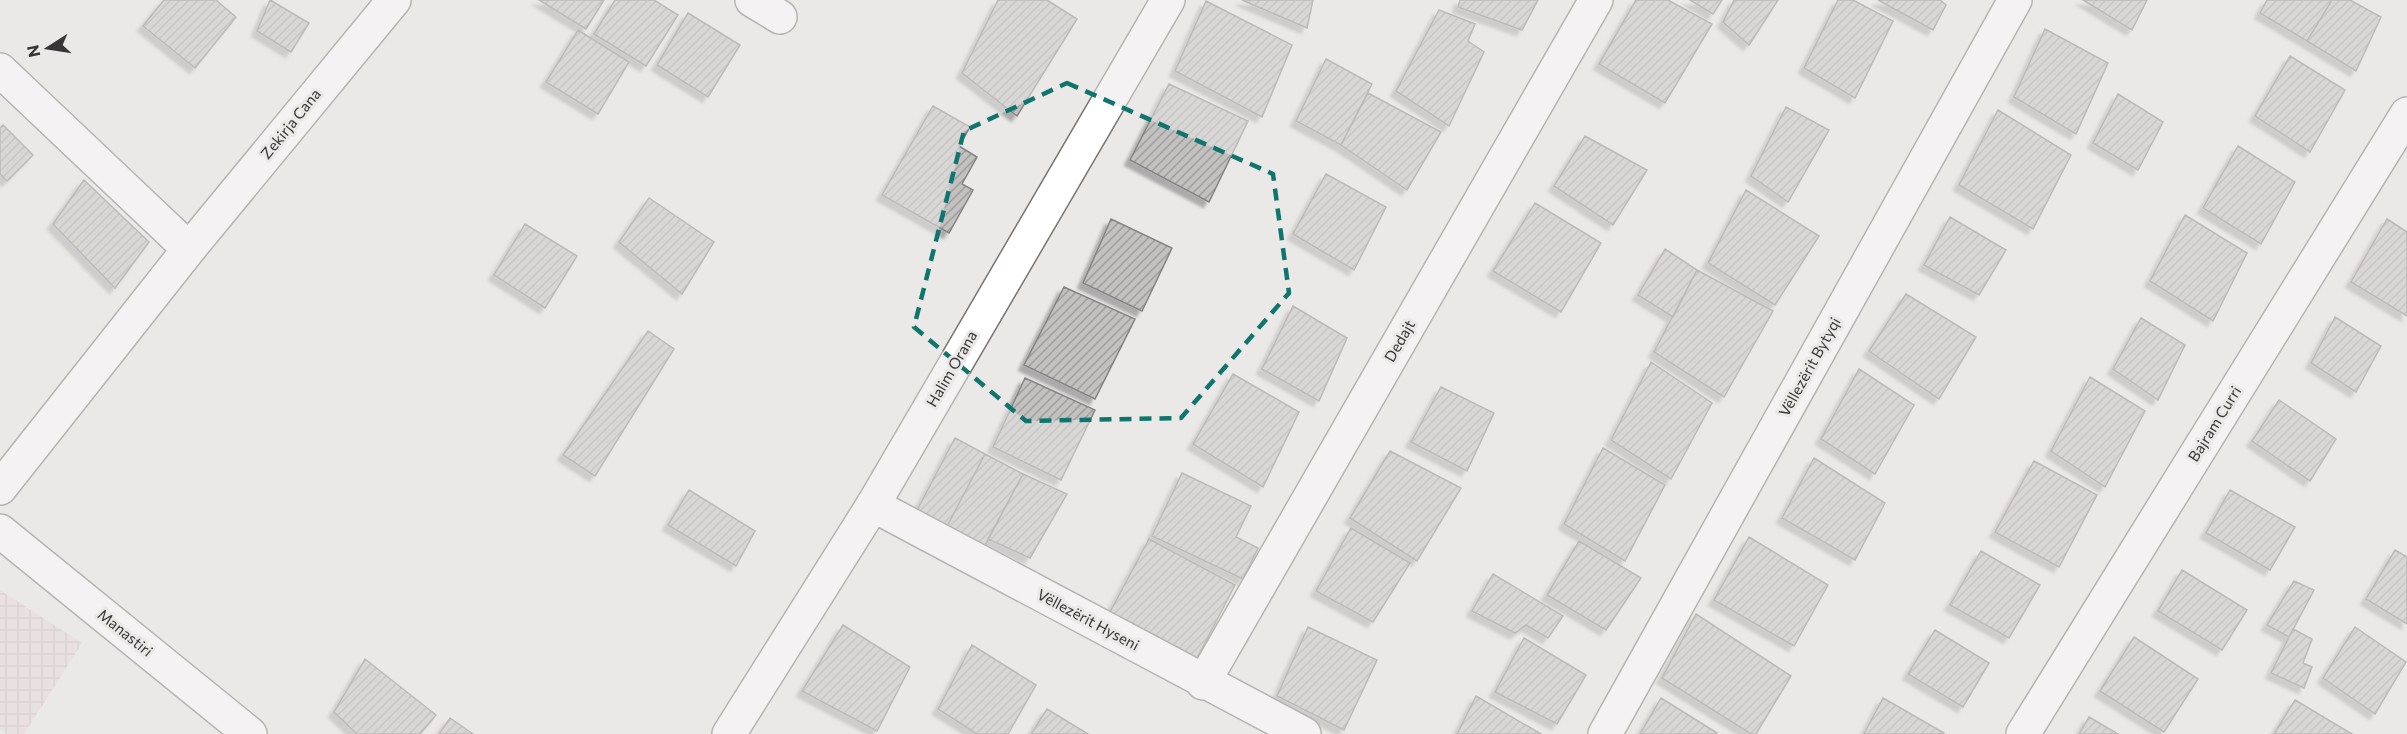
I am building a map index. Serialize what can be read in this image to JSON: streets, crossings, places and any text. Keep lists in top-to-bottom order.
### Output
{
  "streets": {
    "street": [
      "Zekirja Cana",
      "Dedajt",
      "Vëllezërit Bytyqi",
      "Halim Orana",
      "Bajram Curri",
      "Vëllezërit Hyseni",
      "Manastiri"
    ]
  },
  "crossings": [
    ["Dedajt", "Vëllezërit Hyseni"],
    ["Halim Orana", "Vëllezërit Hyseni"]
  ],
  "north": "left"
}
